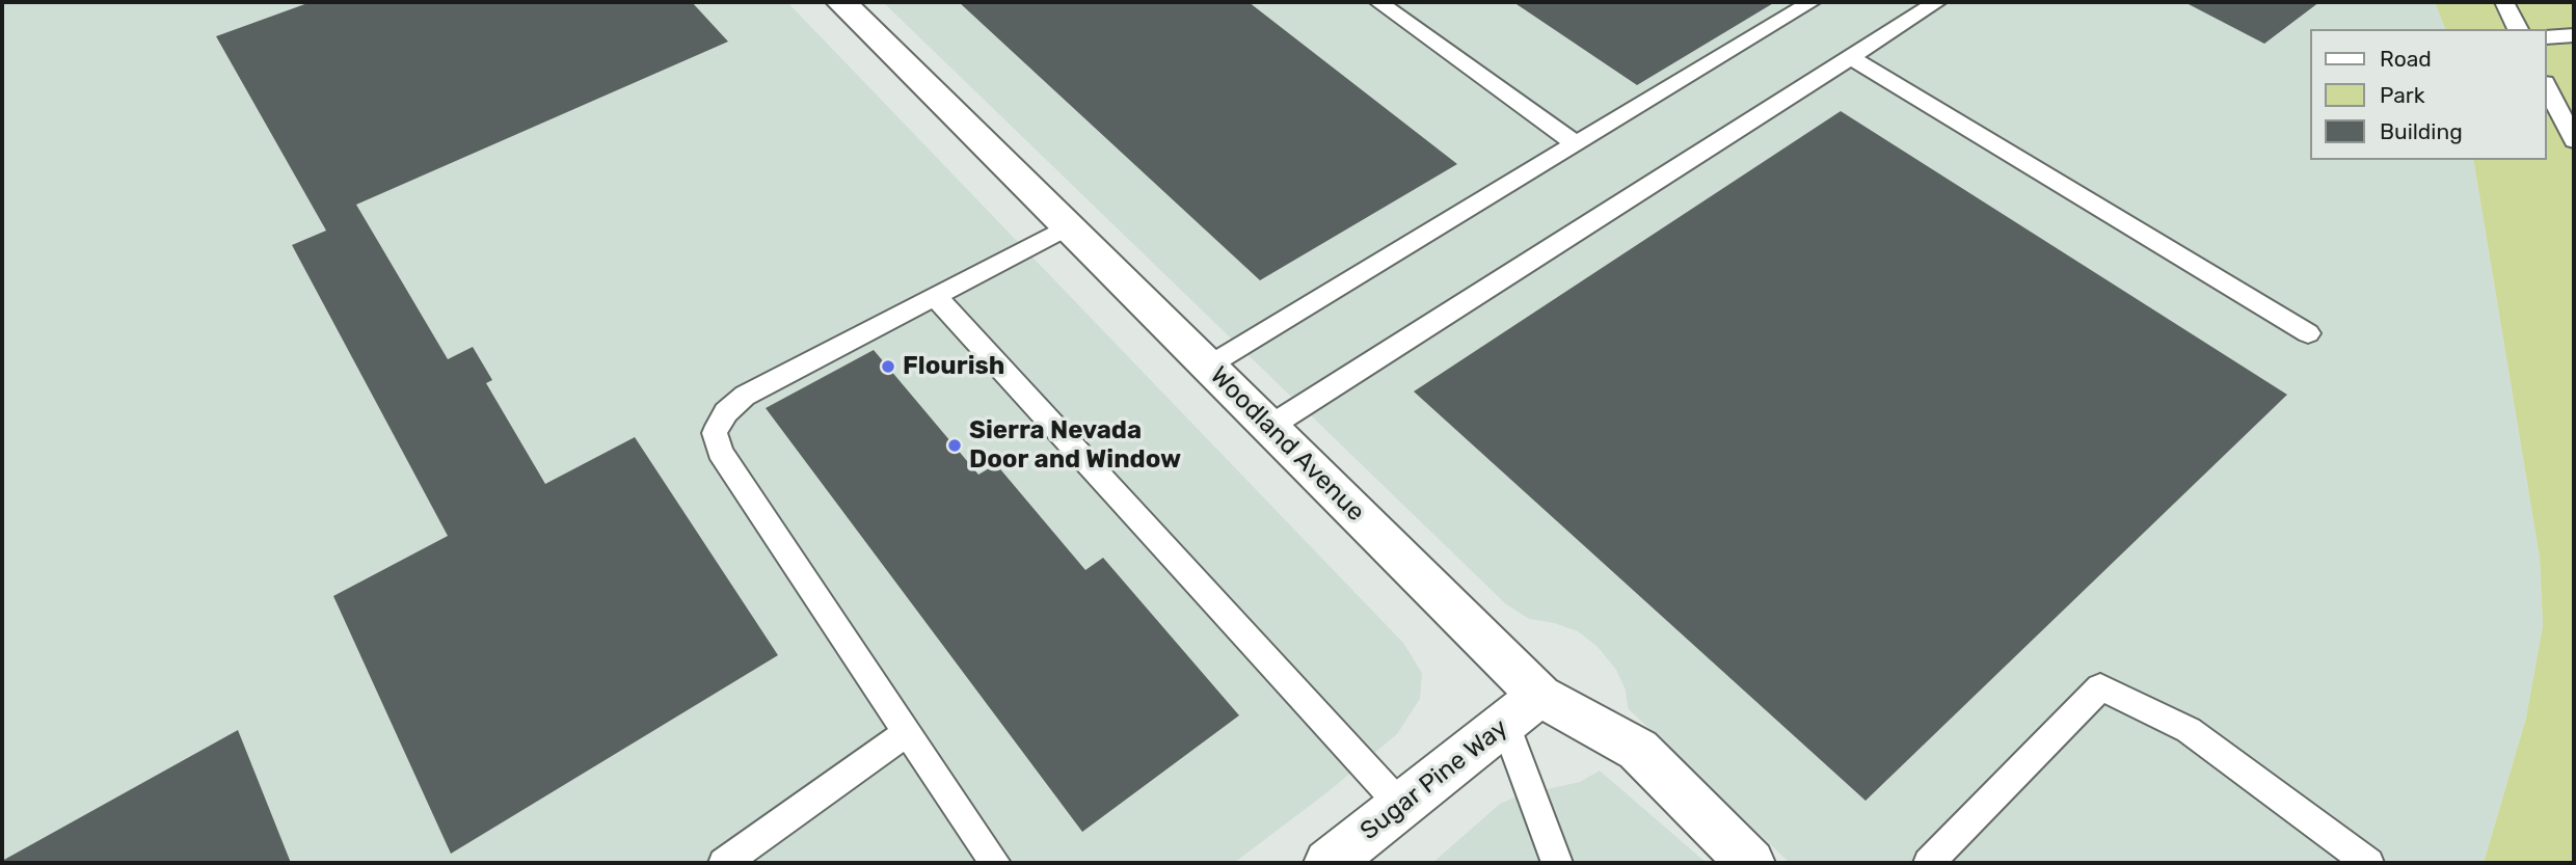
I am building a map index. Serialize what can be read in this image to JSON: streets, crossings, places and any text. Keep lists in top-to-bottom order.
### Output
{
  "streets": {
    "street": ["Woodland Avenue", "Sugar Pine Way"]
  },
  "crossings": [
    ["Woodland Avenue", "Sugar Pine Way"]
  ],
  "places": ["Flourish", "Sierra Nevada Door and Window"],
  "legend": ["Road", "Park", "Building"]
}
